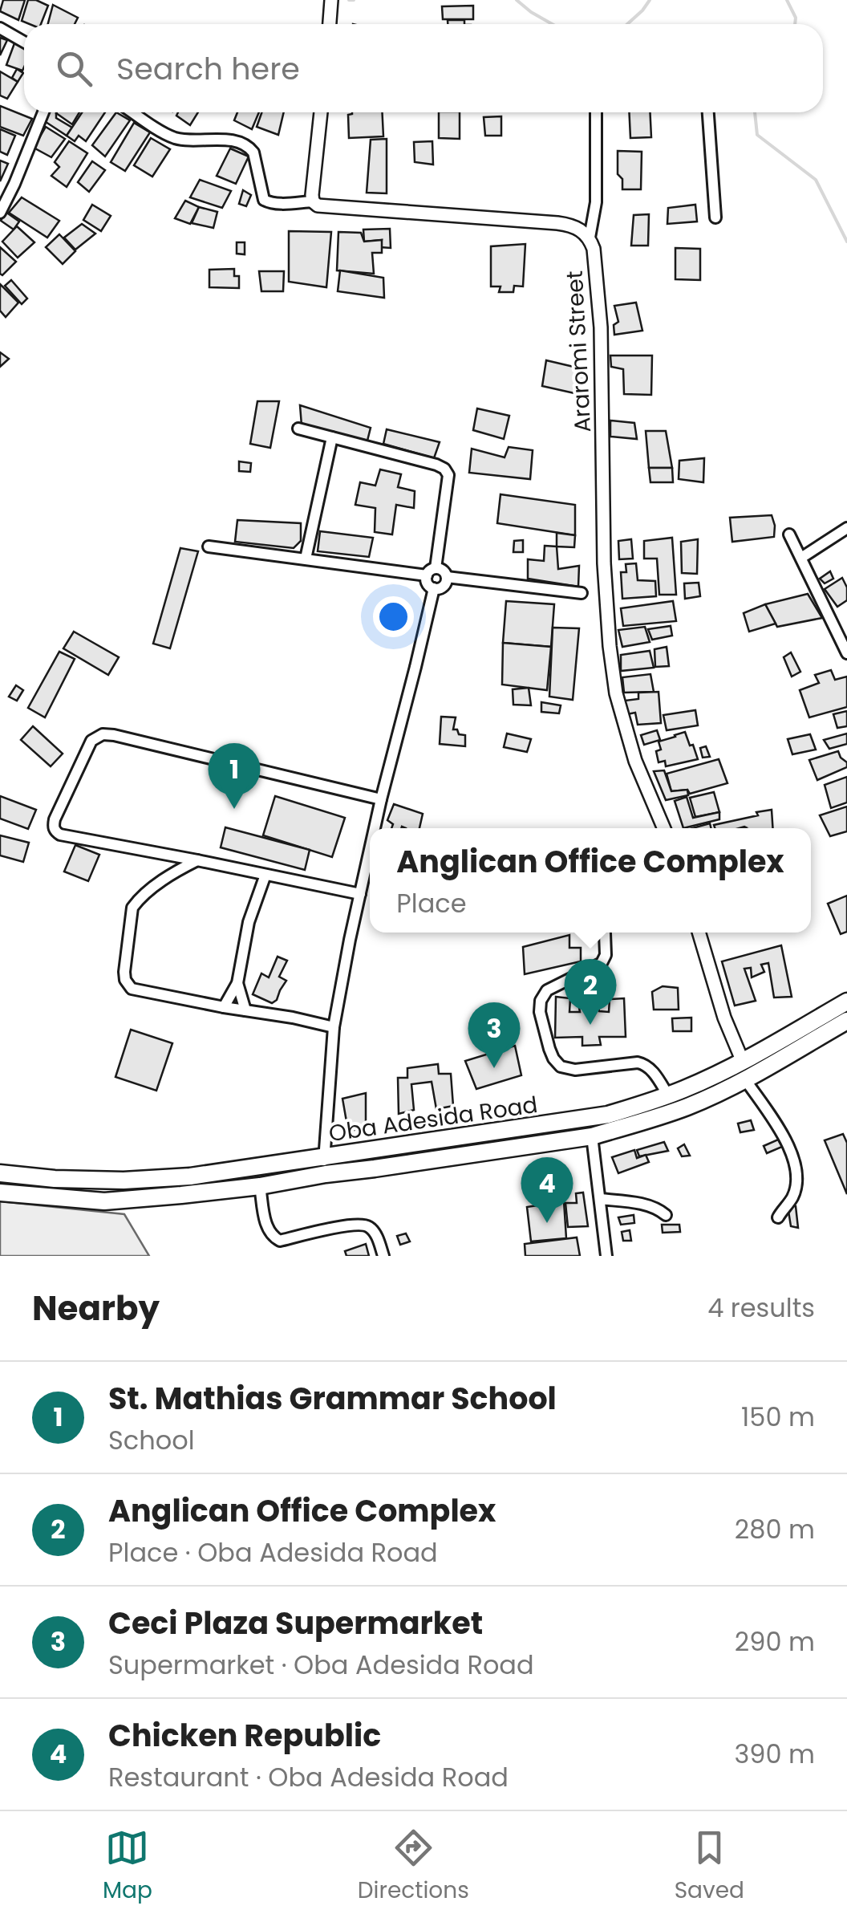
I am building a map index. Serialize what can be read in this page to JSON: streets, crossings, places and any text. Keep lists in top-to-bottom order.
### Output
{
  "streets": {
    "main road": ["Oba Adesida Road"],
    "street": ["Araromi Street"]
  },
  "page": {
    "search": "Search here",
    "pins": [
      "1",
      "2",
      "3",
      "4"
    ],
    "popup": ["Anglican Office Complex", "Place"],
    "heading": ["Nearby", "4 results"],
    "list": [
      {
        "mark": "1",
        "name": "St. Mathias Grammar School",
        "note": "School",
        "value": "150 m"
      },
      {
        "mark": "2",
        "name": "Anglican Office Complex",
        "note": "Place · Oba Adesida Road",
        "value": "280 m"
      },
      {
        "mark": "3",
        "name": "Ceci Plaza Supermarket",
        "note": "Supermarket · Oba Adesida Road",
        "value": "290 m"
      },
      {
        "mark": "4",
        "name": "Chicken Republic",
        "note": "Restaurant · Oba Adesida Road",
        "value": "390 m"
      }
    ],
    "nav": ["Map", "Directions", "Saved"]
  }
}
